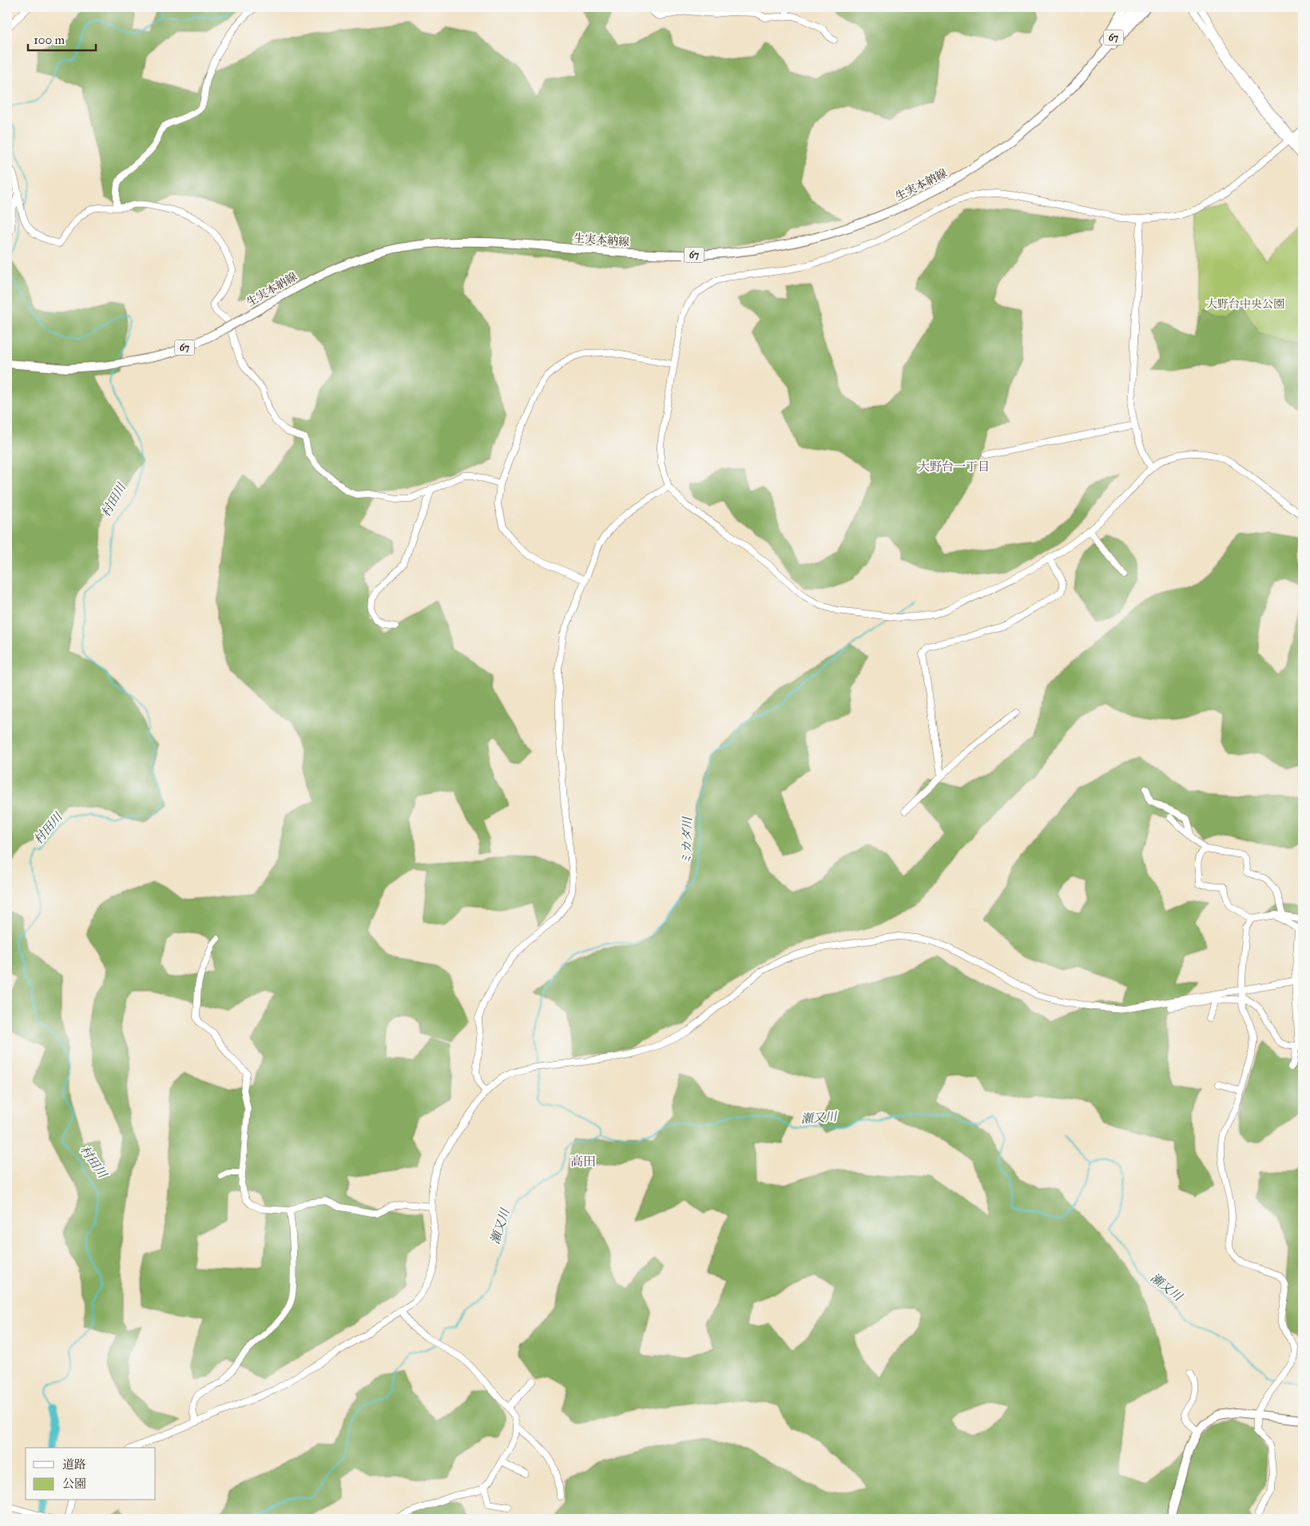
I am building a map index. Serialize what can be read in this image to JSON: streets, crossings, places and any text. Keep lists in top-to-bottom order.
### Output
{
  "streets": {
    "main road": ["67", "生実本納線"]
  },
  "districts": ["大野台一丁目", "高田"],
  "water": ["村田川", "ミカダ川", "瀬又川"],
  "parks": ["大野台中央公園"],
  "legend": ["道路", "公園"],
  "scale_bar": "100 m"
}
